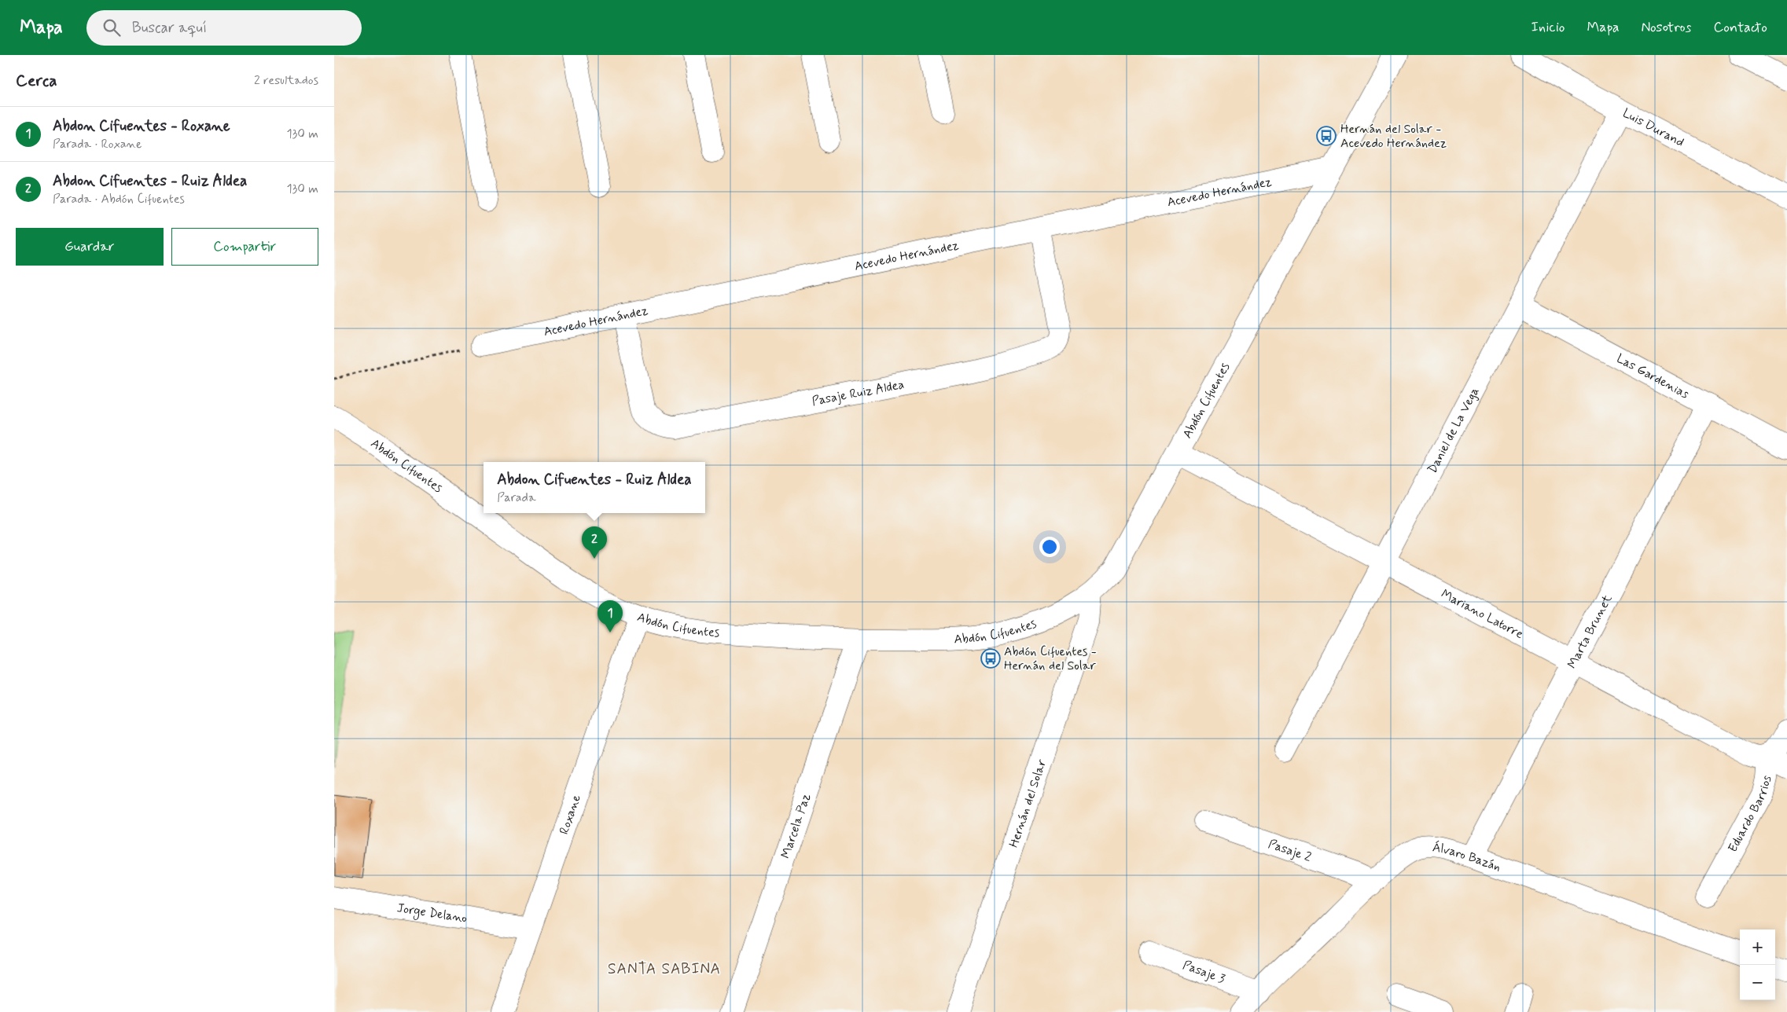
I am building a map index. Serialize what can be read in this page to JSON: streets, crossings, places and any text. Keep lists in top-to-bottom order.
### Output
{
  "streets": {
    "main road": [
      "Luis Durand",
      "Acevedo Hernández",
      "Las Gardenias",
      "Pasaje Ruiz Aldea",
      "Abdón Cifuentes",
      "Daniel de La Vega",
      "Mariano Latorre",
      "Marta Brunet",
      "Hernán del Solar",
      "Eduardo Barrios",
      "Roxane",
      "Marcela Paz",
      "Pasaje 2",
      "Álvaro Bazán",
      "Jorge Delano",
      "Pasaje 3"
    ]
  },
  "crossings": [
    ["Luis Durand", "Daniel de La Vega"],
    ["Acevedo Hernández", "Pasaje Ruiz Aldea"],
    ["Acevedo Hernández", "Abdón Cifuentes"],
    ["Las Gardenias", "Daniel de La Vega"],
    ["Las Gardenias", "Marta Brunet"],
    ["Abdón Cifuentes", "Mariano Latorre"],
    ["Abdón Cifuentes", "Hernán del Solar"],
    ["Abdón Cifuentes", "Roxane"],
    ["Abdón Cifuentes", "Marcela Paz"],
    ["Daniel de La Vega", "Mariano Latorre"],
    ["Mariano Latorre", "Marta Brunet"],
    ["Mariano Latorre", "Eduardo Barrios"],
    ["Marta Brunet", "Álvaro Bazán"],
    ["Roxane", "Jorge Delano"],
    ["Pasaje 2", "Álvaro Bazán"],
    ["Álvaro Bazán", "Pasaje 3"]
  ],
  "districts": ["SANTA SABINA"],
  "places": {
    "bus stop": ["Hernán del Solar - Acevedo Hernández", "Abdón Cifuentes - Hernán del Solar"]
  },
  "page": {
    "header": "Mapa",
    "search": "Buscar aquí",
    "nav": [
      "Inicio",
      "Mapa",
      "Nosotros",
      "Contacto"
    ],
    "heading": ["Cerca", "2 resultados"],
    "list": [
      {
        "mark": "1",
        "name": "Abdon Cifuentes - Roxane",
        "note": "Parada · Roxane",
        "value": "130 m"
      },
      {
        "mark": "2",
        "name": "Abdon Cifuentes - Ruiz Aldea",
        "note": "Parada · Abdón Cifuentes",
        "value": "130 m"
      }
    ],
    "buttons": ["Guardar", "Compartir"],
    "popup": ["Abdon Cifuentes - Ruiz Aldea", "Parada"],
    "pins": ["2", "1"],
    "map_buttons": ["+", "−"]
  }
}
